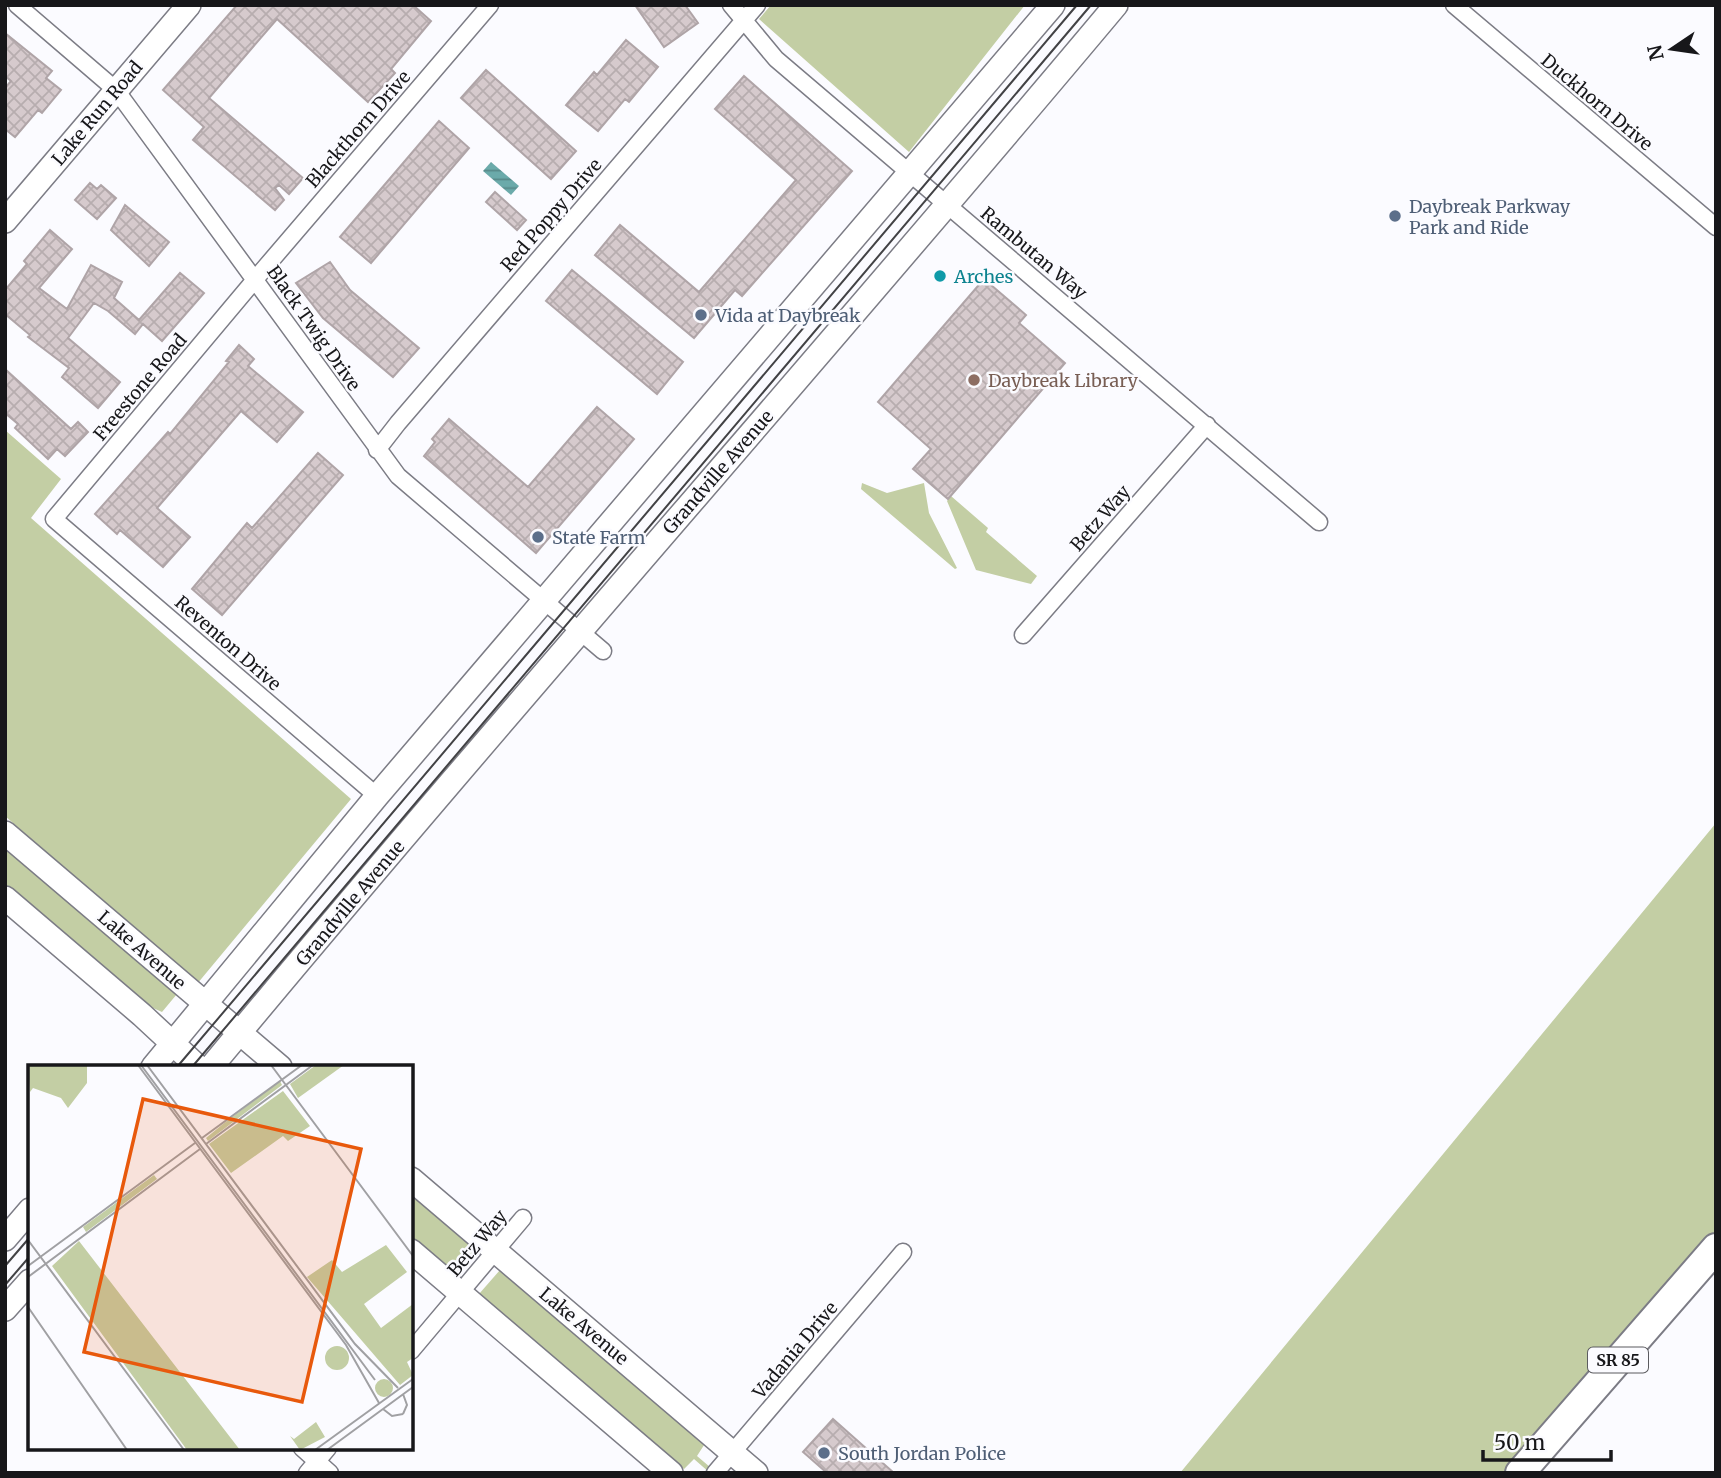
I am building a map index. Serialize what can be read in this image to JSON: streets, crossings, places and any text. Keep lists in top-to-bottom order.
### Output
{
  "streets": {
    "highway": ["SR 85"],
    "street": [
      "Duckhorn Drive",
      "Lake Run Road",
      "Blackthorn Drive",
      "Red Poppy Drive",
      "Rambutan Way",
      "Black Twig Drive",
      "Freestone Road",
      "Grandville Avenue",
      "Betz Way",
      "Reventon Drive",
      "Lake Avenue",
      "Vadania Drive"
    ]
  },
  "crossings": [
    ["Lake Run Road", "Black Twig Drive"],
    ["Blackthorn Drive", "Black Twig Drive"],
    ["Blackthorn Drive", "Freestone Road"],
    ["Red Poppy Drive", "Rambutan Way"],
    ["Red Poppy Drive", "Black Twig Drive"],
    ["Rambutan Way", "Grandville Avenue"],
    ["Rambutan Way", "Betz Way"],
    ["Black Twig Drive", "Freestone Road"],
    ["Black Twig Drive", "Grandville Avenue"],
    ["Freestone Road", "Reventon Drive"],
    ["Grandville Avenue", "Lake Avenue"],
    ["Betz Way", "Lake Avenue"],
    ["Lake Avenue", "Vadania Drive"]
  ],
  "places": [
    "Daybreak Parkway Park and Ride",
    "Arches",
    "Vida at Daybreak",
    "Daybreak Library",
    "State Farm",
    "South Jordan Police"
  ],
  "scale_bar": "50 m",
  "north": "left"
}
